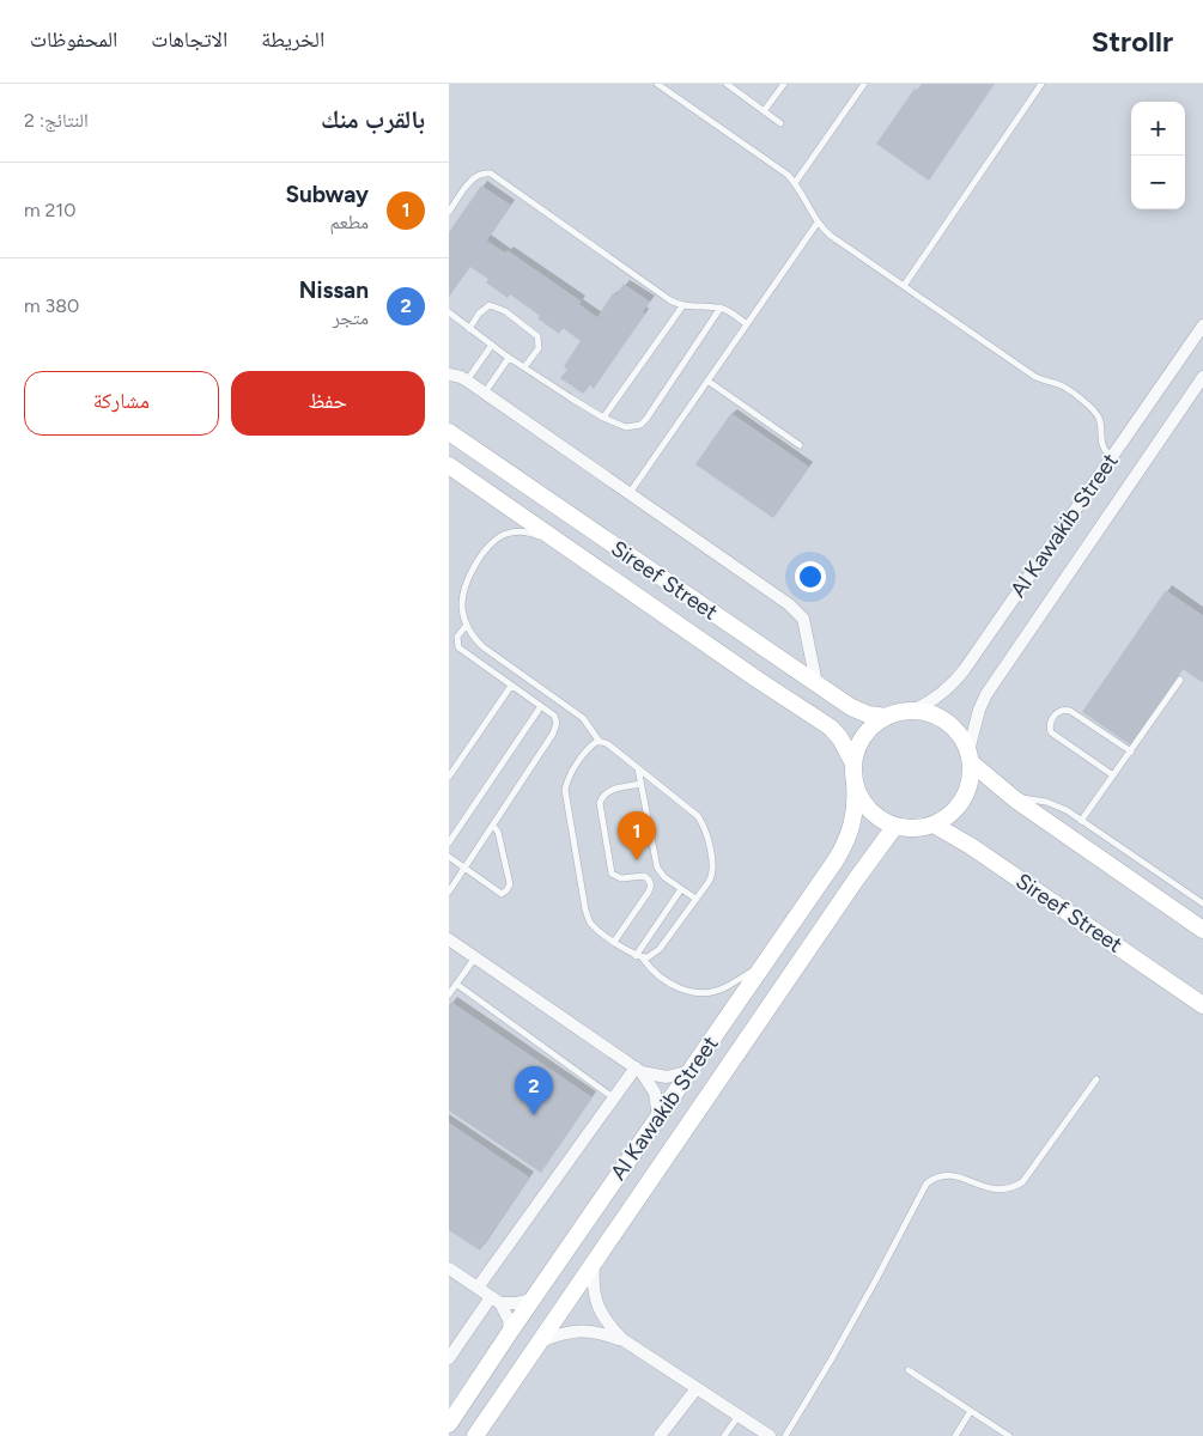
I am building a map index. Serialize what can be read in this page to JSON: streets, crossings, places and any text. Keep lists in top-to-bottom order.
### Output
{
  "streets": {
    "main road": ["Al Kawakib Street", "Sireef Street"]
  },
  "crossings": [
    ["Al Kawakib Street", "Sireef Street"]
  ],
  "page": {
    "header": "Strollr",
    "nav": ["الخريطة", "الاتجاهات", "المحفوظات"],
    "heading": ["بالقرب منك", "النتائج: 2"],
    "map_buttons": ["+", "−"],
    "list": [
      {
        "mark": "1",
        "name": "Subway",
        "note": "مطعم",
        "value": "210 m"
      },
      {
        "mark": "2",
        "name": "Nissan",
        "note": "متجر",
        "value": "380 m"
      }
    ],
    "buttons": ["حفظ", "مشاركة"],
    "pins": ["1", "2"]
  }
}
